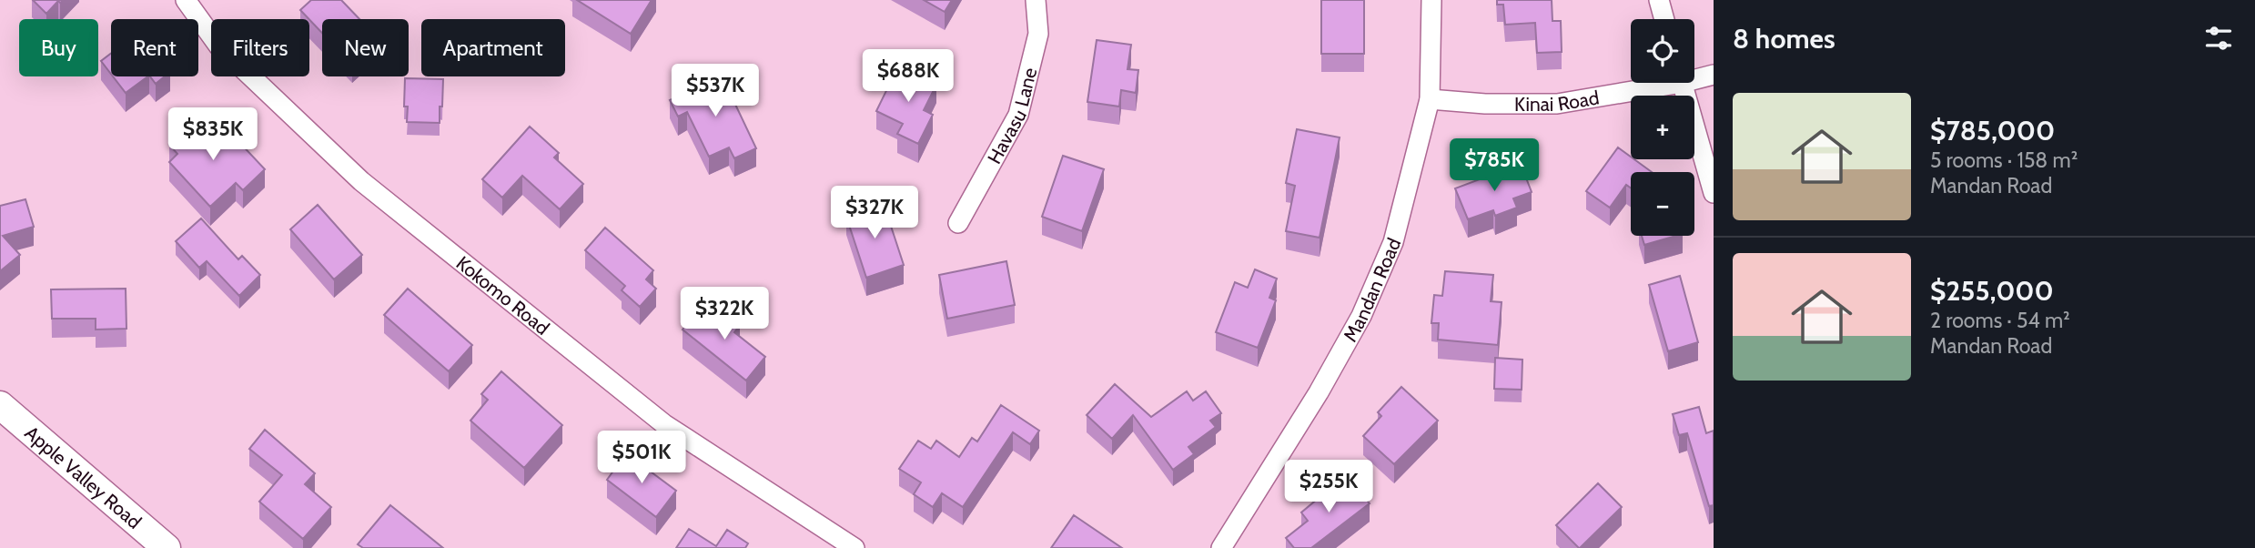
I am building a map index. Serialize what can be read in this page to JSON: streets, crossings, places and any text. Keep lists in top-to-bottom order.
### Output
{
  "streets": {
    "main road": ["Apple Valley Road"],
    "street": [
      "Kinai Road",
      "Havasu Lane",
      "Mandan Road",
      "Kokomo Road"
    ]
  },
  "crossings": [
    ["Kinai Road", "Mandan Road"]
  ],
  "page": {
    "heading": "8 homes",
    "map_buttons": ["+", "−"],
    "chip": [
      "Buy",
      "Rent",
      "Filters",
      "New",
      "Apartment"
    ],
    "price": [
      "$688K",
      "$537K",
      "$835K",
      "$785K",
      "$327K",
      "$322K",
      "$501K",
      "$255K"
    ],
    "list": [
      {
        "name": "$785,000",
        "note": "5 rooms · 158 m² · Mandan Road"
      },
      {
        "name": "$255,000",
        "note": "2 rooms · 54 m² · Mandan Road"
      }
    ]
  }
}
